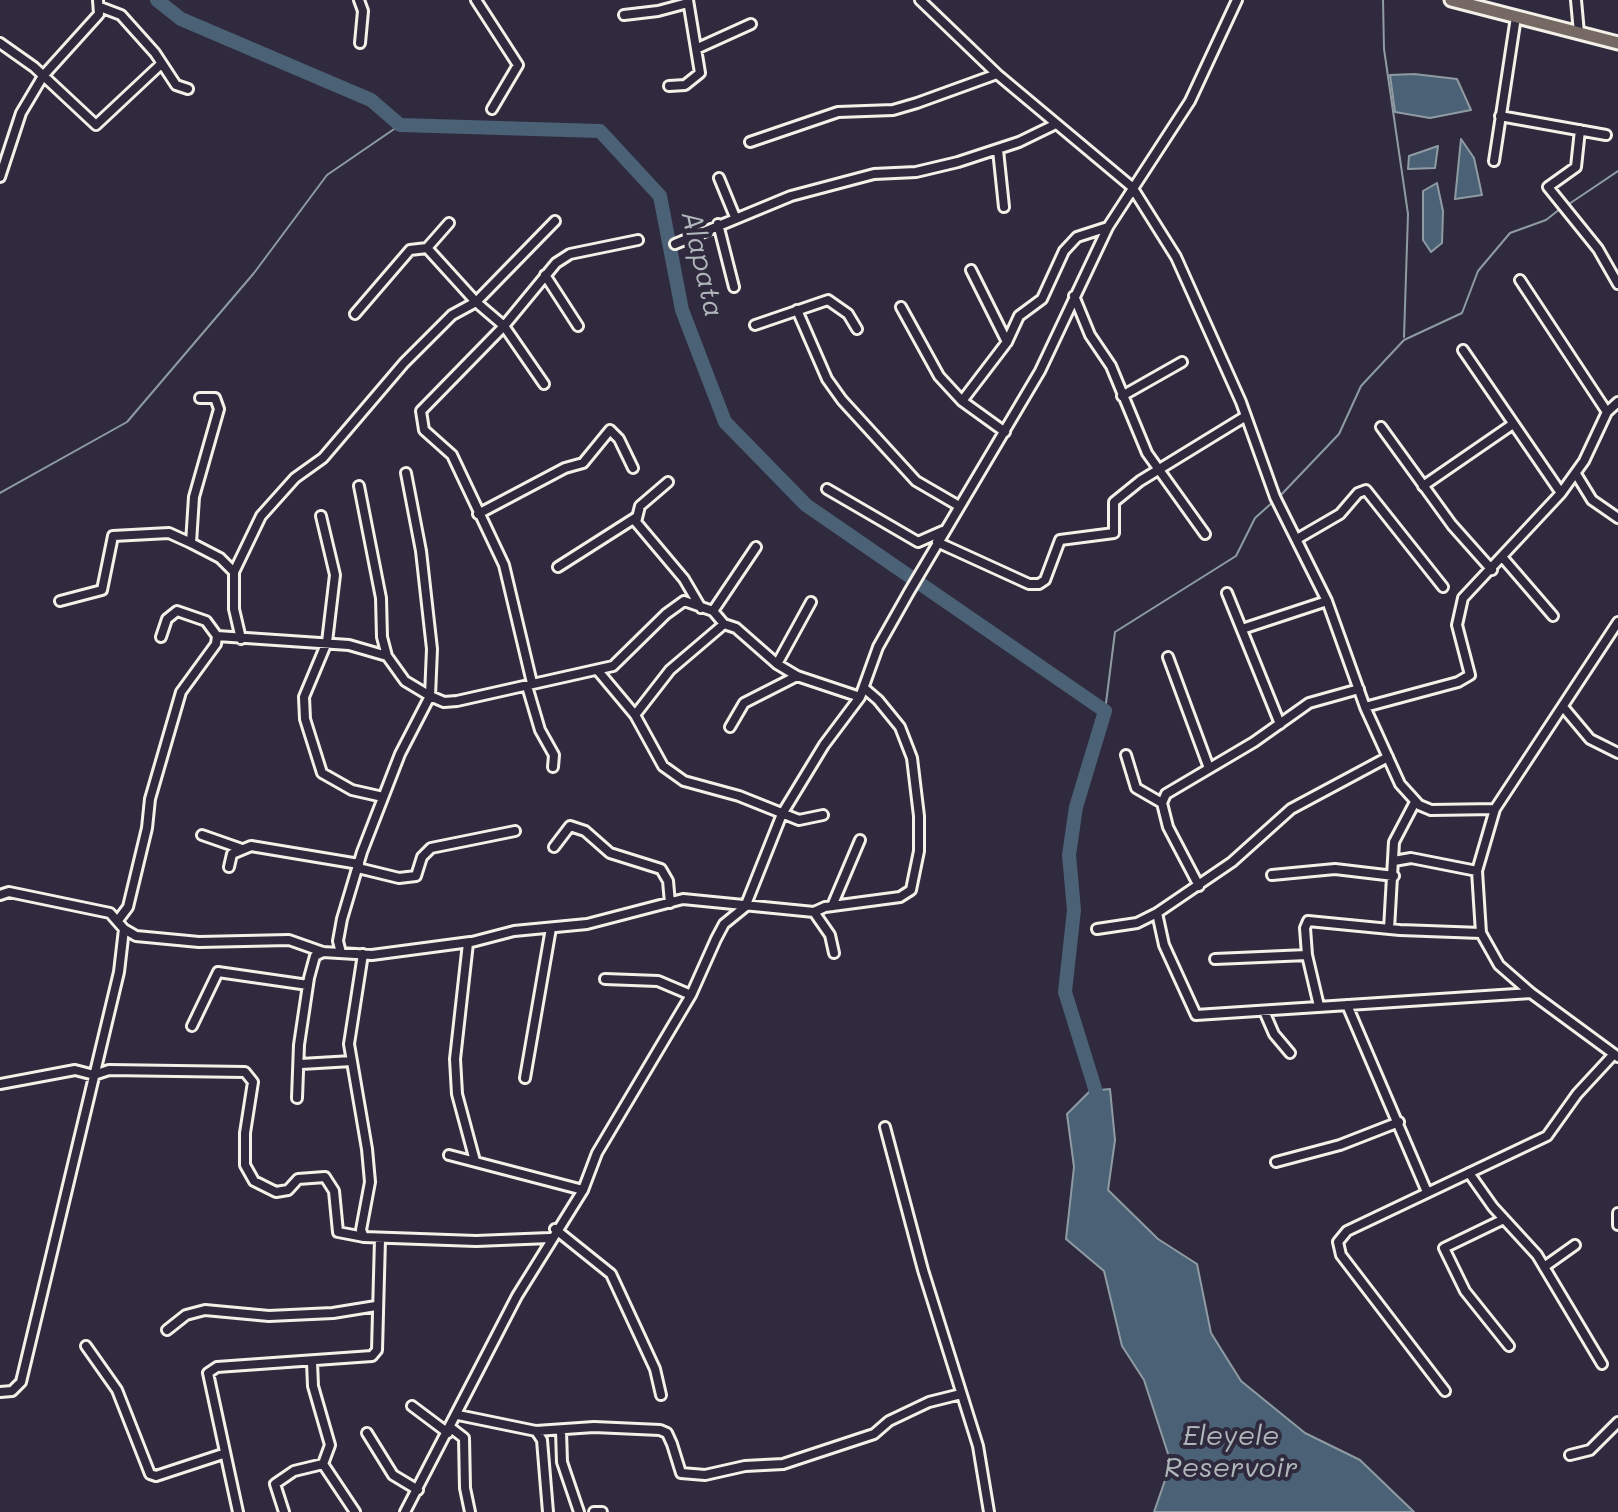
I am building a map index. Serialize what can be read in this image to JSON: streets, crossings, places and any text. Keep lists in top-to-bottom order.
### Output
{
  "water": ["Alapata", "Eleyele Reservoir"]
}
